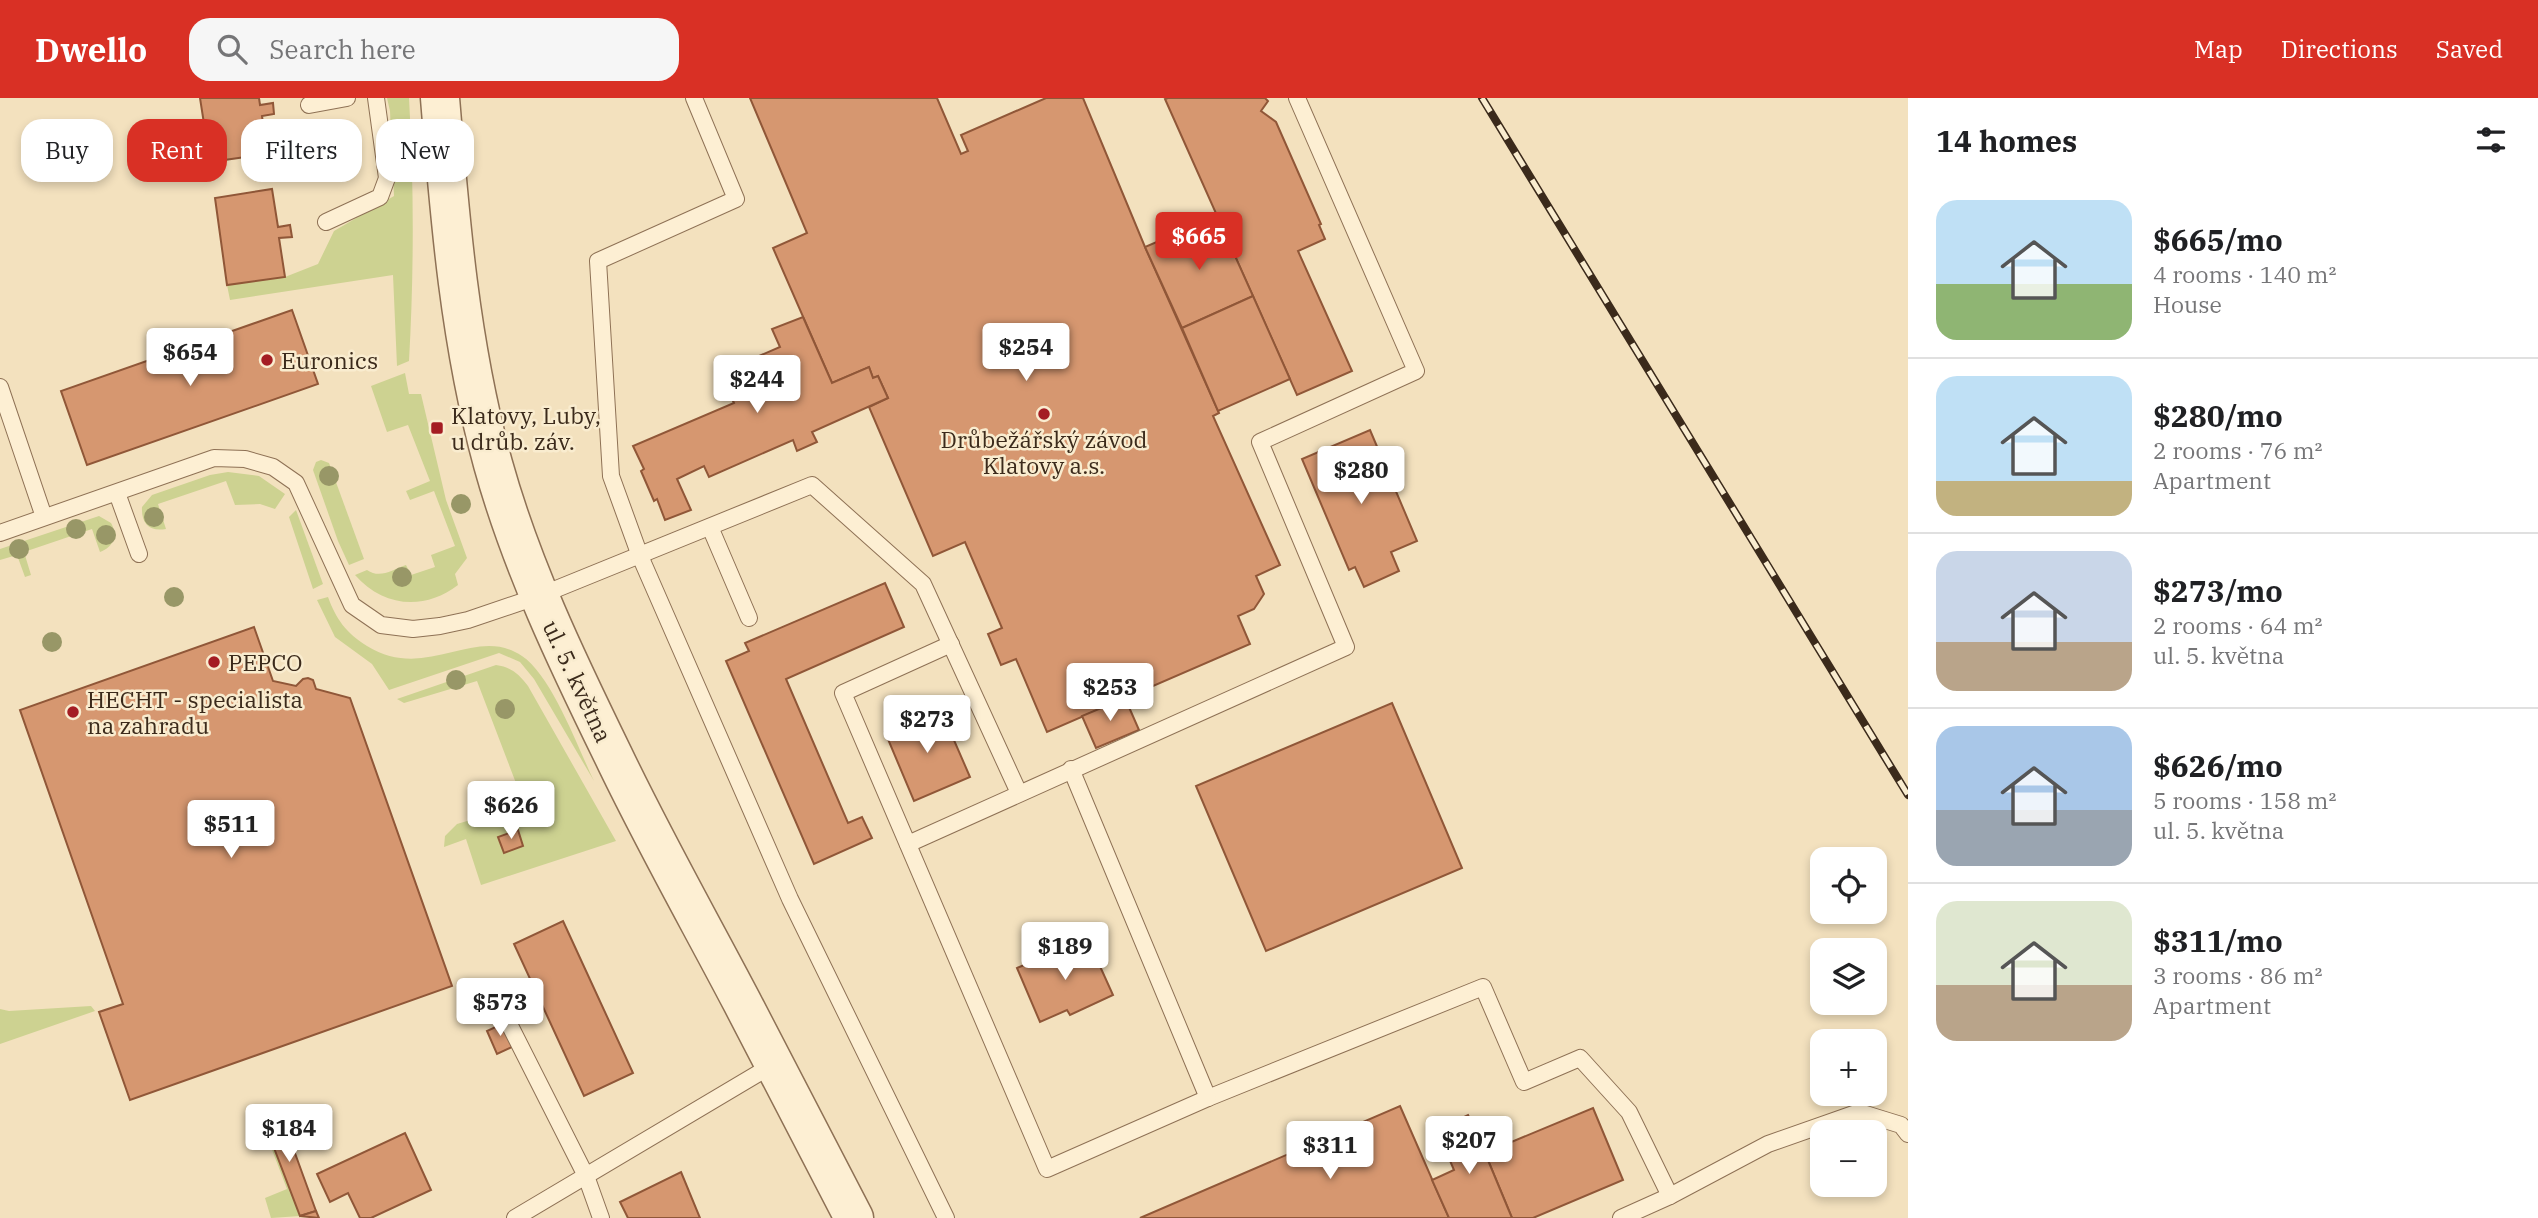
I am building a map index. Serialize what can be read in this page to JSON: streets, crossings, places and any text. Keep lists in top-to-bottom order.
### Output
{
  "streets": {
    "street": ["ul. 5. května"]
  },
  "places": {
    "other": [
      "Euronics",
      "Drůbežářský závod Klatovy a.s.",
      "PEPCO",
      "HECHT - specialista na zahradu"
    ],
    "transit": ["Klatovy, Luby, u drůb. záv."]
  },
  "page": {
    "header": "Dwello",
    "search": "Search here",
    "nav": ["Map", "Directions", "Saved"],
    "heading": "14 homes",
    "chip": [
      "Buy",
      "Rent",
      "Filters",
      "New"
    ],
    "list": [
      {
        "name": "$665/mo",
        "note": "4 rooms · 140 m² · House"
      },
      {
        "name": "$280/mo",
        "note": "2 rooms · 76 m² · Apartment"
      },
      {
        "name": "$273/mo",
        "note": "2 rooms · 64 m² · ul. 5. května"
      },
      {
        "name": "$626/mo",
        "note": "5 rooms · 158 m² · ul. 5. května"
      },
      {
        "name": "$311/mo",
        "note": "3 rooms · 86 m² · Apartment"
      }
    ],
    "price": [
      "$665",
      "$254",
      "$654",
      "$244",
      "$280",
      "$253",
      "$273",
      "$626",
      "$511",
      "$189",
      "$573",
      "$184",
      "$207",
      "$311"
    ],
    "map_buttons": ["+", "−"]
  }
}
